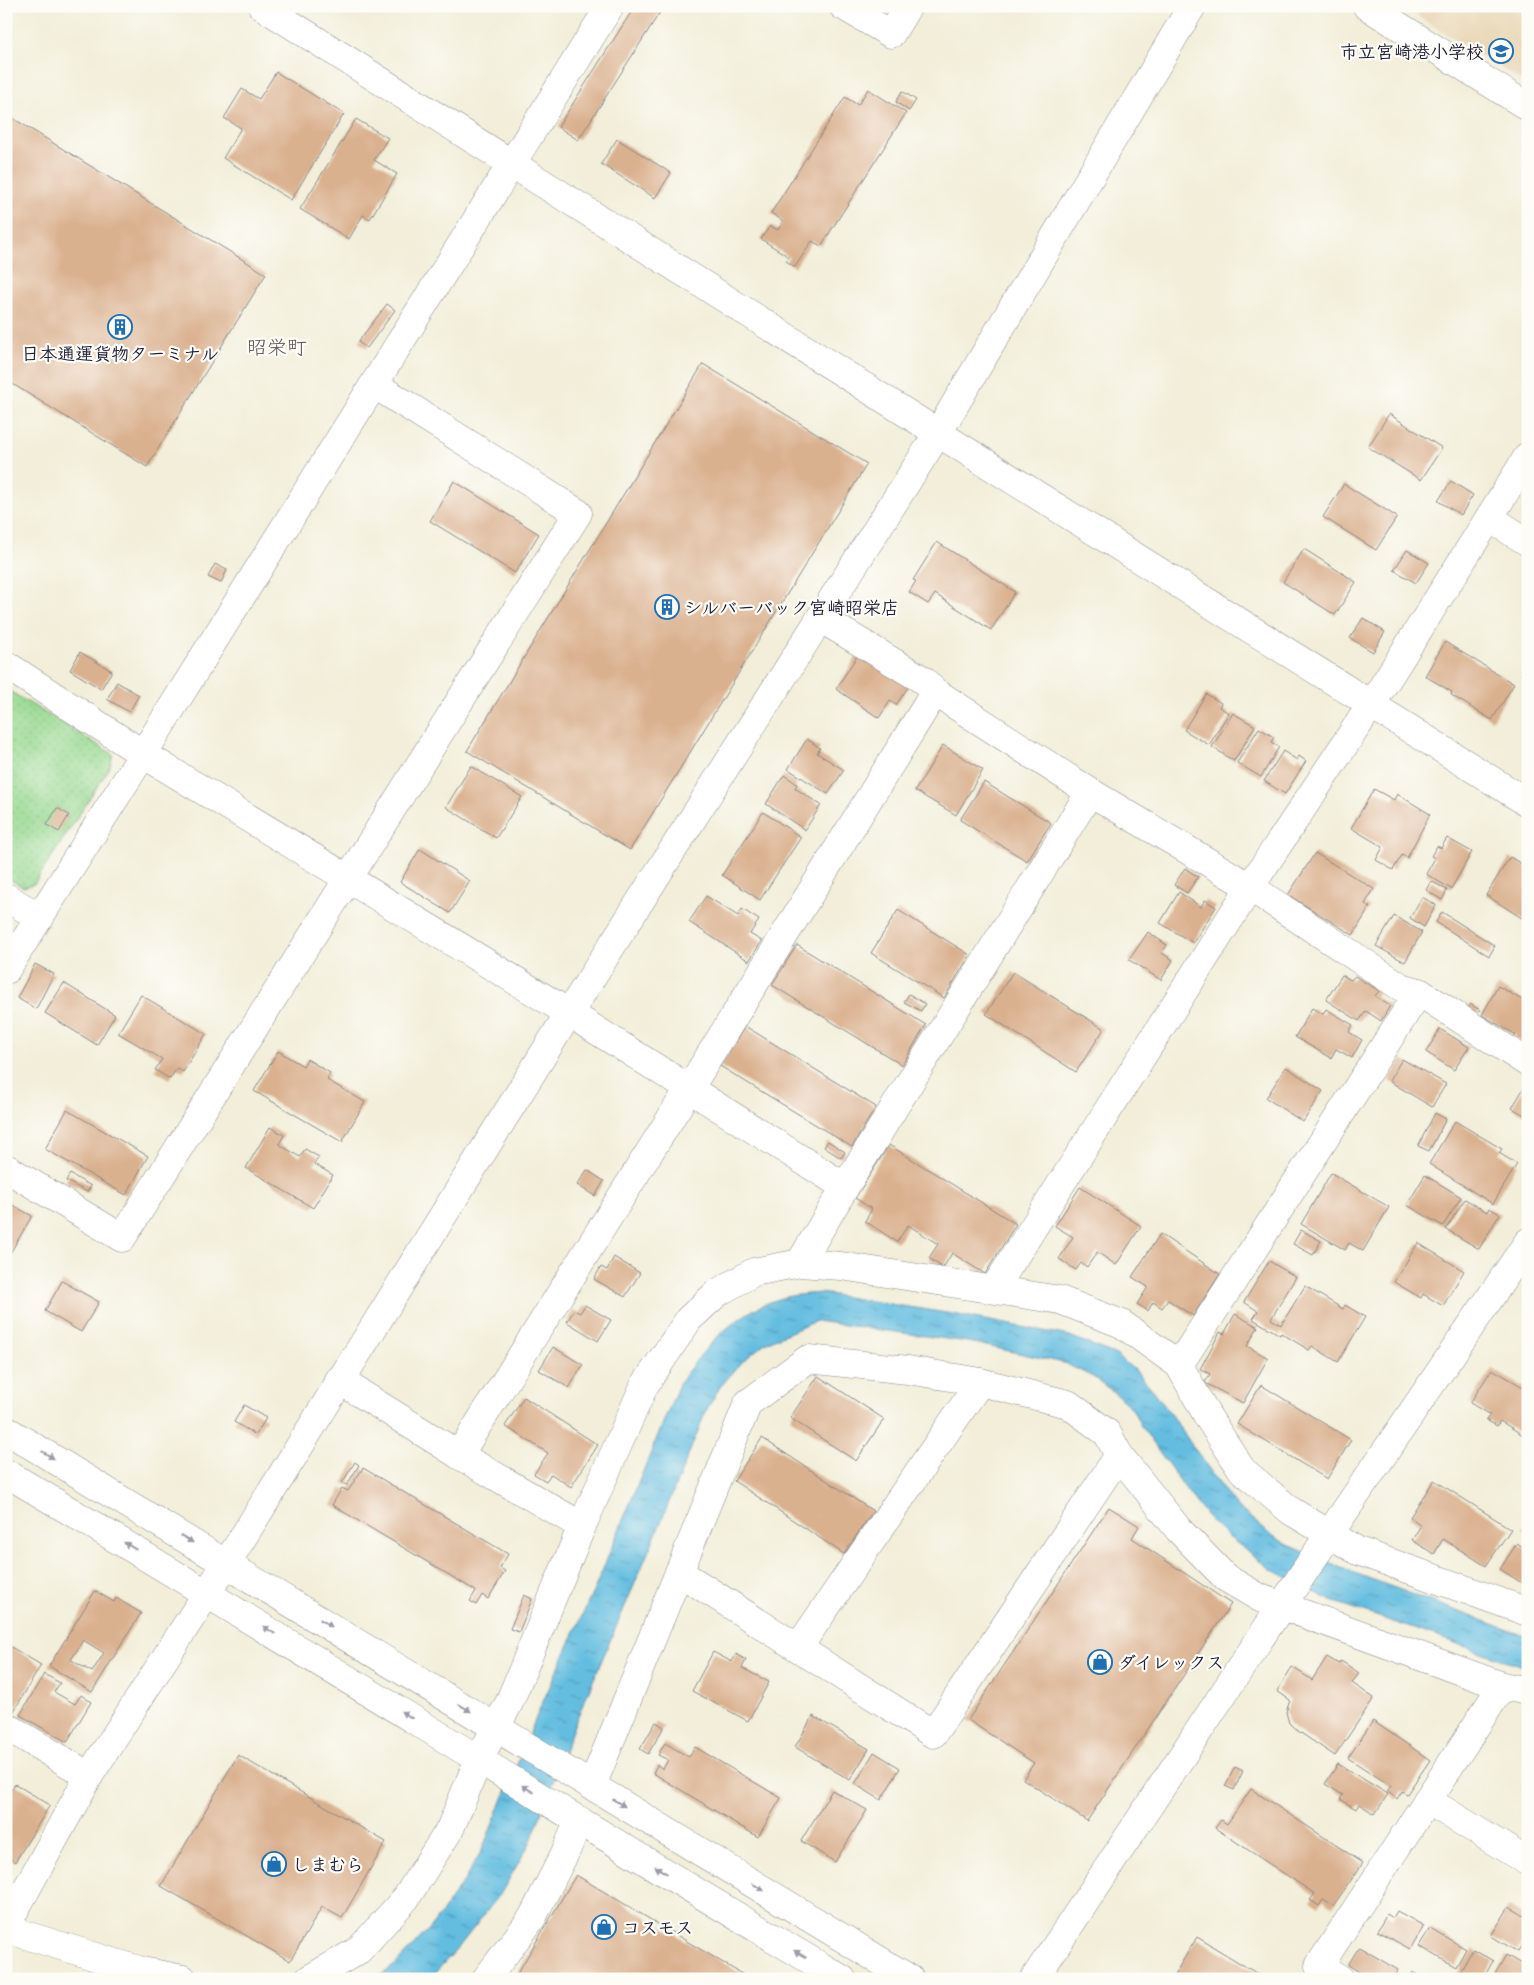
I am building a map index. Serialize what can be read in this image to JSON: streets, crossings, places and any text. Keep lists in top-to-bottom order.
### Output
{
  "districts": ["昭栄町"],
  "places": {
    "school or university": ["市立宮崎港小学校"],
    "building": ["日本通運貨物ターミナル", "シルバーバック宮崎昭栄店"],
    "shop": ["ダイレックス", "しまむら", "コスモス"]
  }
}
